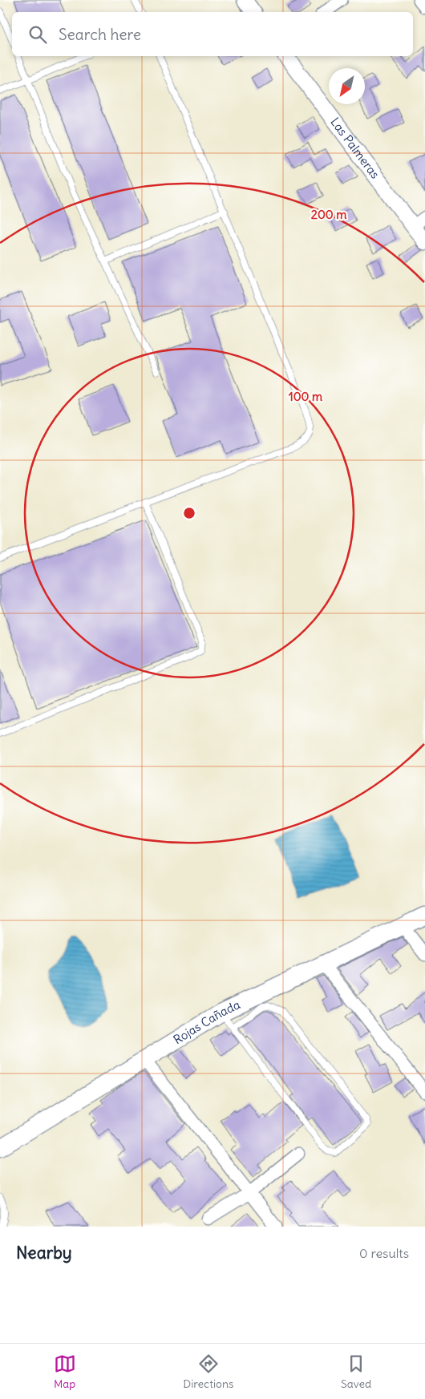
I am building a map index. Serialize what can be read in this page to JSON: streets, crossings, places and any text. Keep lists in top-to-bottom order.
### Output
{
  "streets": {
    "main road": ["Rojas Cañada"],
    "street": ["Las Palmeras"]
  },
  "north": "bottom left",
  "page": {
    "search": "Search here",
    "heading": ["Nearby", "0 results"],
    "nav": ["Map", "Directions", "Saved"]
  },
  "rings": ["200 m", "100 m"]
}
